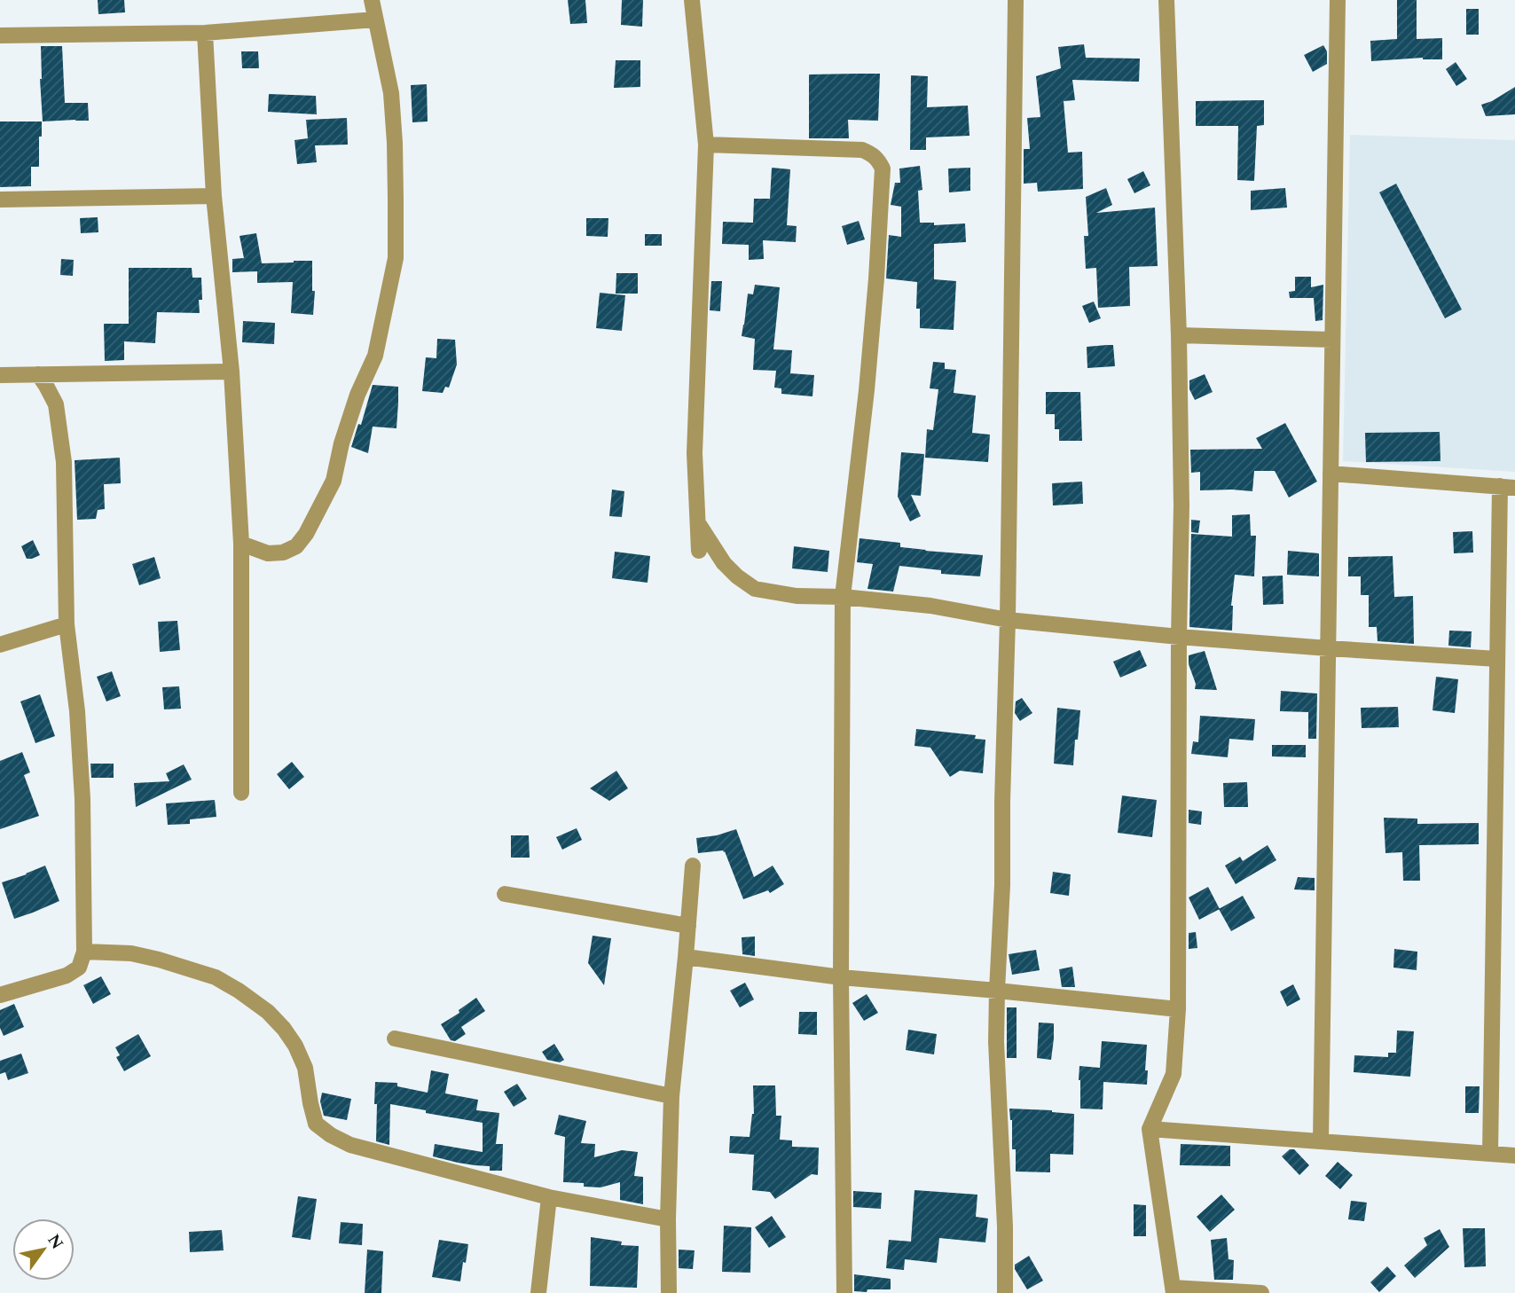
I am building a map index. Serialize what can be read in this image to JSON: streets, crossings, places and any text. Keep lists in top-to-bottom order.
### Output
{
  "north": "top right"
}
